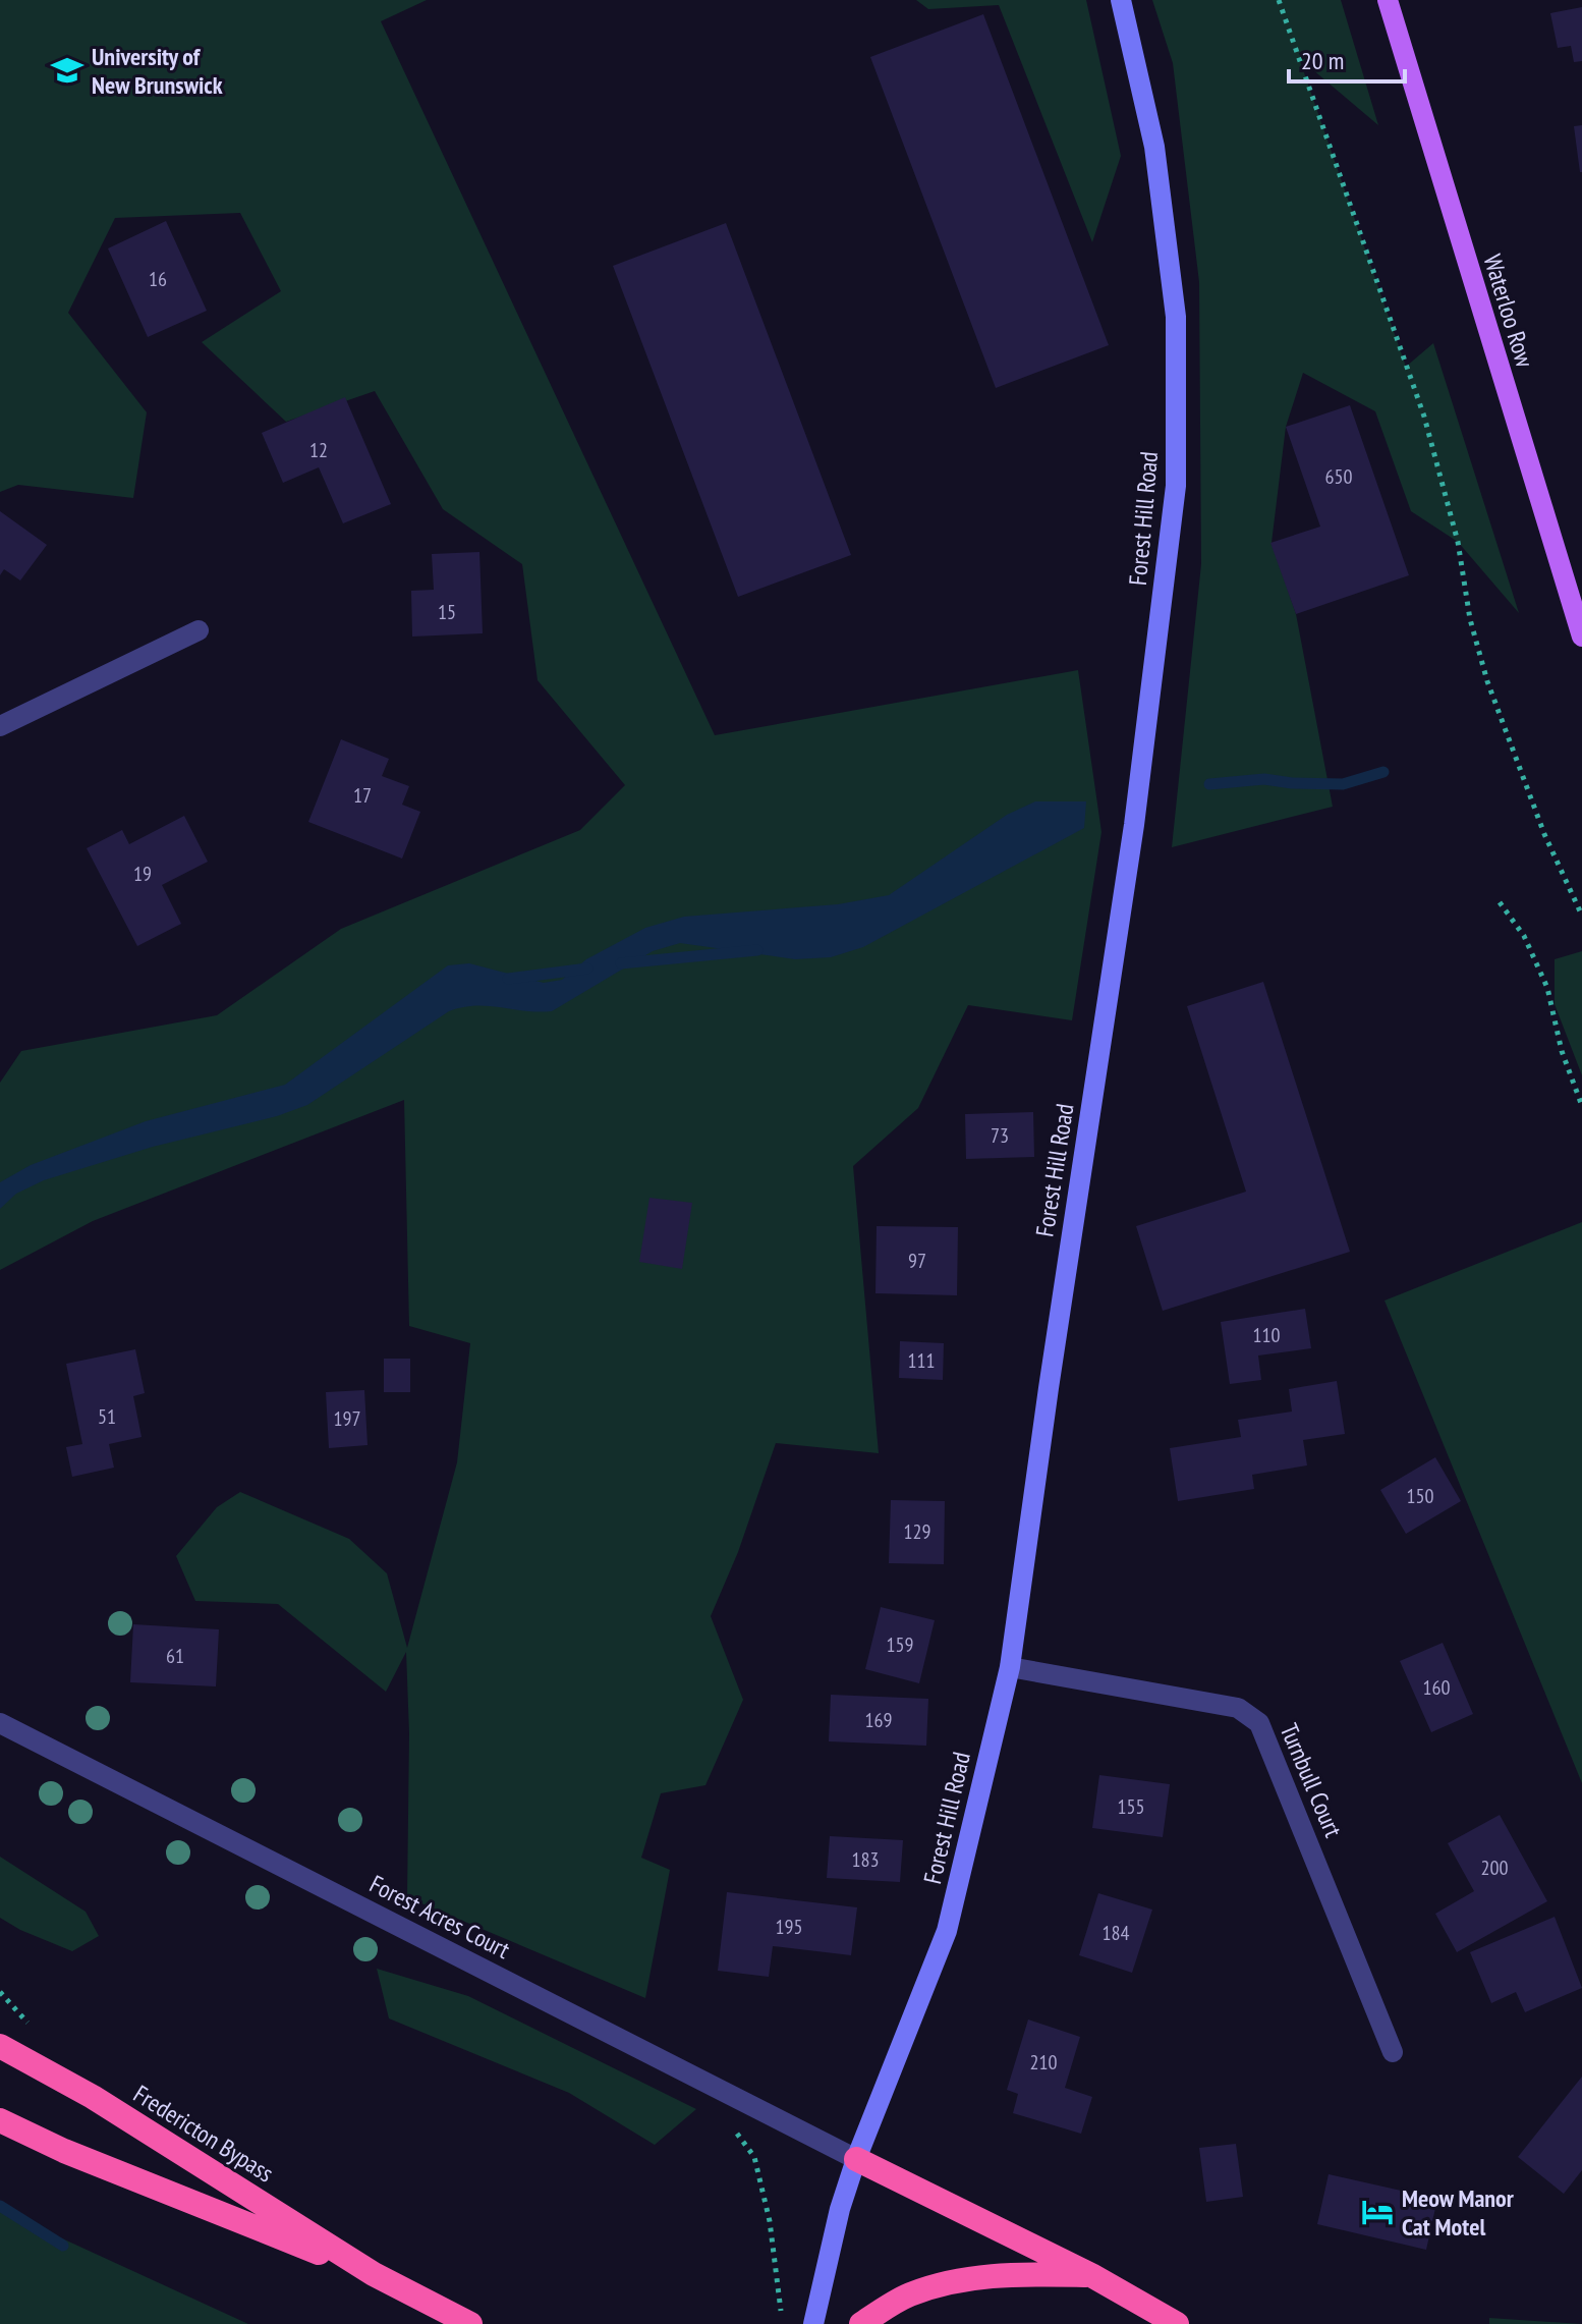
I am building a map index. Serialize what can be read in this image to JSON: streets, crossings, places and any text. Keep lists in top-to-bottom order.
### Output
{
  "streets": {
    "highway": ["Fredericton Bypass"],
    "main road": ["Waterloo Row"],
    "street": ["Forest Hill Road", "Turnbull Court", "Forest Acres Court"]
  },
  "crossings": [
    ["Forest Hill Road", "Turnbull Court"],
    ["Forest Hill Road", "Forest Acres Court"]
  ],
  "places": {
    "school or university": ["University of New Brunswick"],
    "hotel": ["Meow Manor Cat Motel"]
  },
  "house_numbers": [
    "16",
    "12",
    "650",
    "15",
    "17",
    "19",
    "73",
    "97",
    "110",
    "111",
    "51",
    "197",
    "150",
    "129",
    "159",
    "61",
    "160",
    "169",
    "155",
    "183",
    "200",
    "195",
    "184",
    "210"
  ],
  "scale_bar": "20 m"
}
